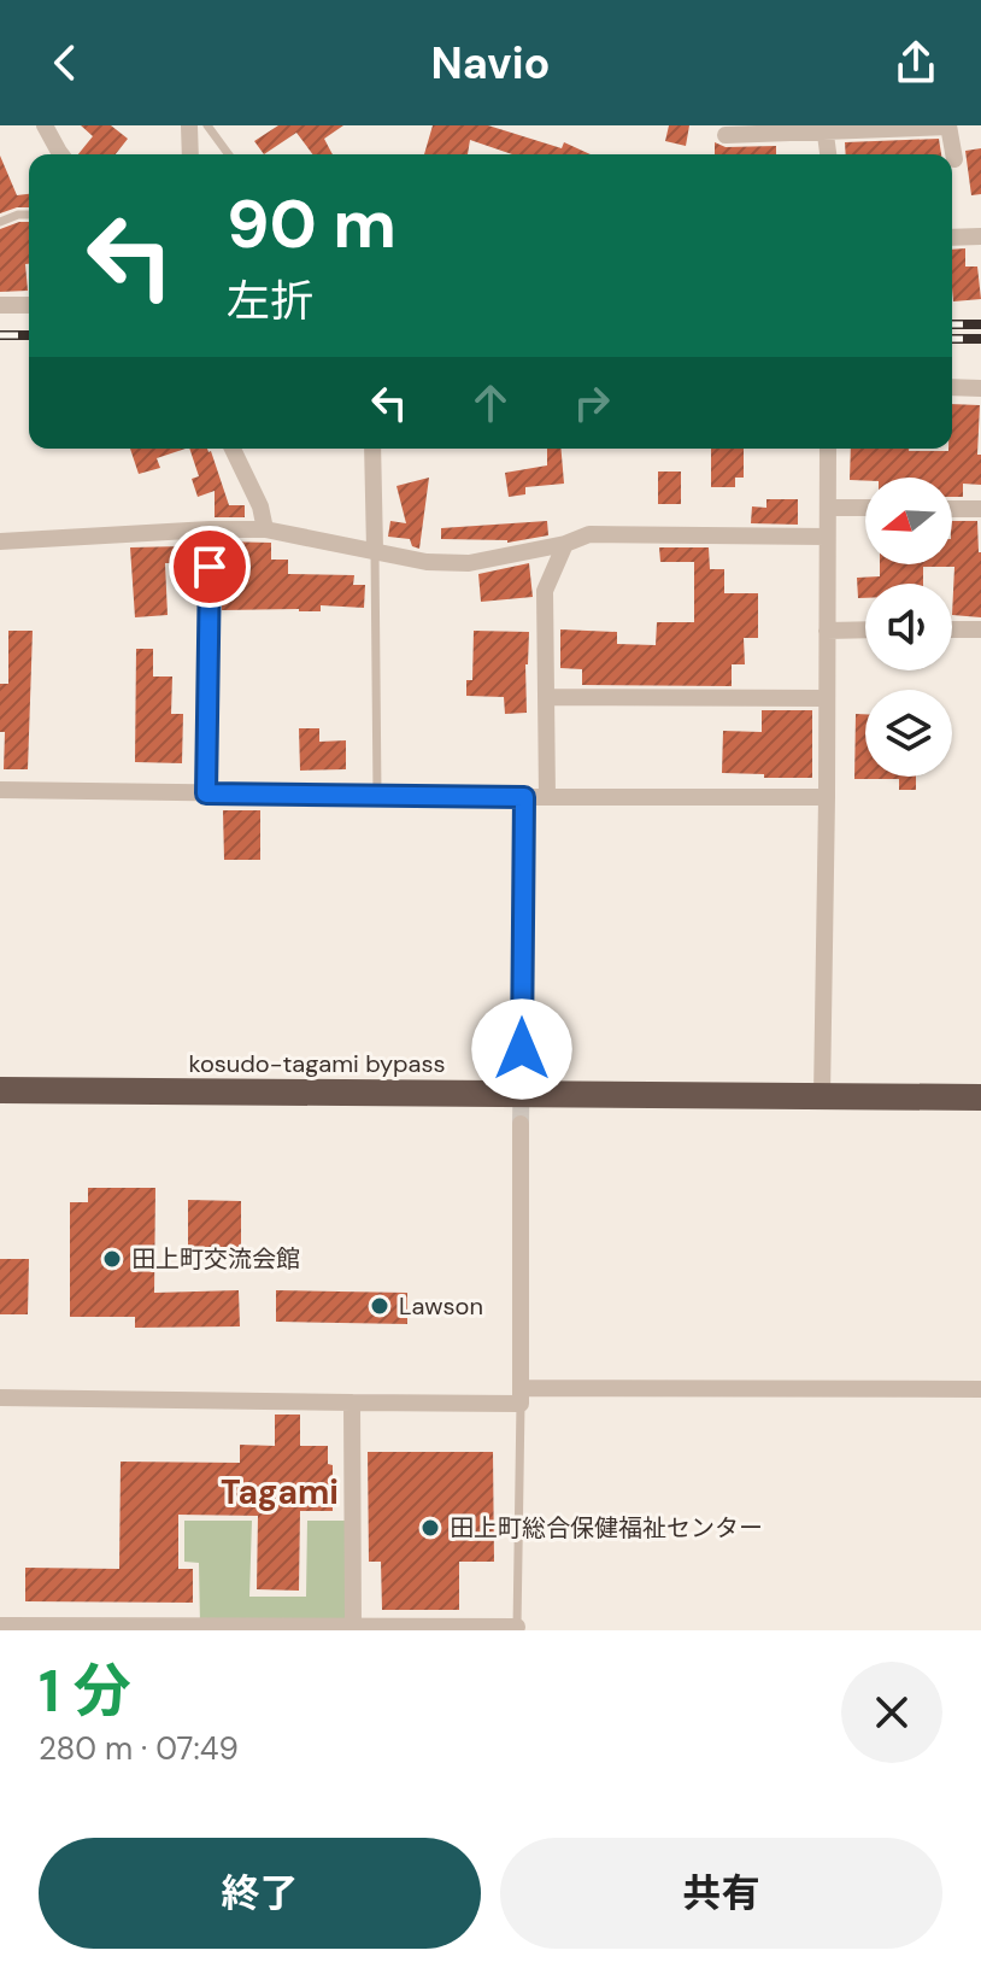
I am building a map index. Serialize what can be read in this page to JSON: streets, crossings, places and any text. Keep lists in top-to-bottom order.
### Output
{
  "streets": {
    "highway": ["kosudo-tagami bypass"]
  },
  "districts": ["Tagami"],
  "places": ["田上町交流会館", "Lawson", "田上町総合保健福祉センター"],
  "north": "left",
  "page": {
    "header": "Navio",
    "turn": ["90 m", "左折"],
    "heading": ["1 分", "280 m · 07:49"],
    "buttons": ["終了", "共有"]
  }
}
